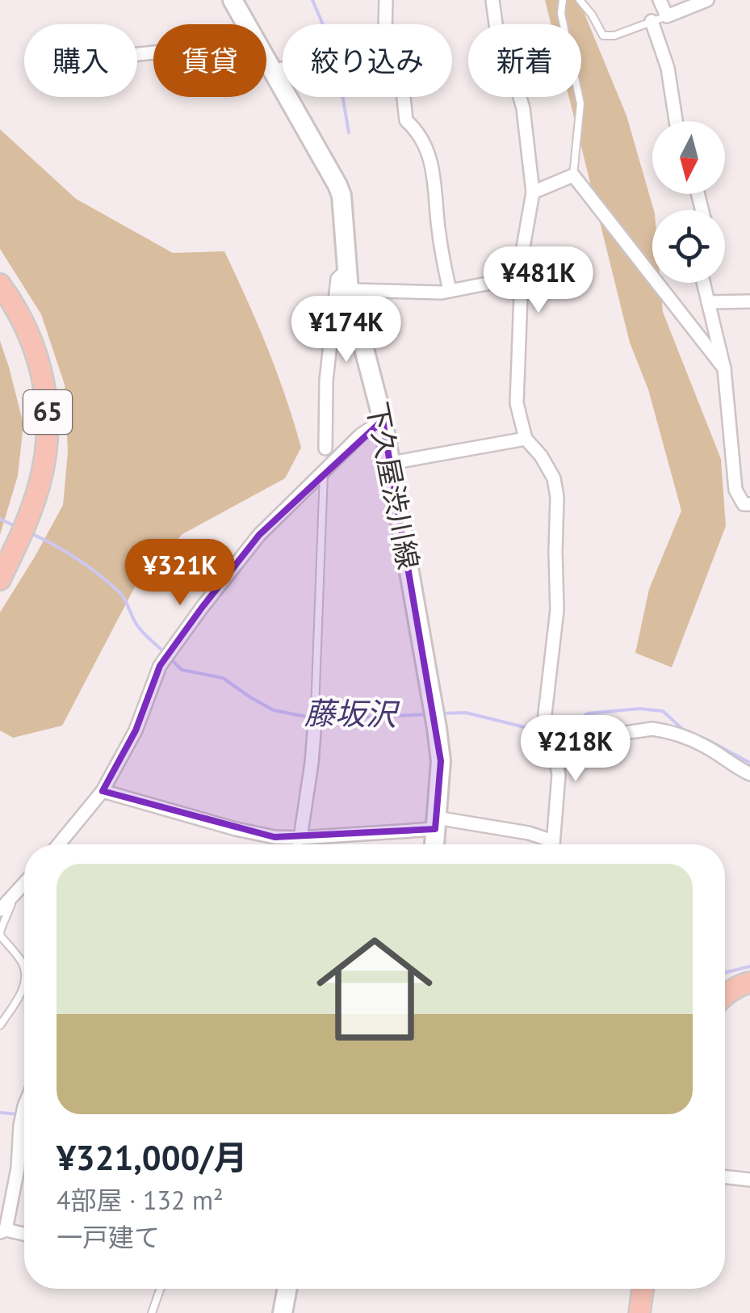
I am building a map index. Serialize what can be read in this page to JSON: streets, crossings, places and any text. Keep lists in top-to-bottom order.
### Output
{
  "streets": {
    "main road": ["65", "下久屋渋川線"]
  },
  "water": ["藤坂沢"],
  "north": "bottom",
  "page": {
    "chip": [
      "購入",
      "賃貸",
      "絞り込み",
      "新着"
    ],
    "price": [
      "¥481K",
      "¥174K",
      "¥321K",
      "¥218K"
    ],
    "list": [
      {
        "name": "¥321,000/月",
        "note": "4部屋 · 132 m² · 一戸建て"
      }
    ]
  }
}
